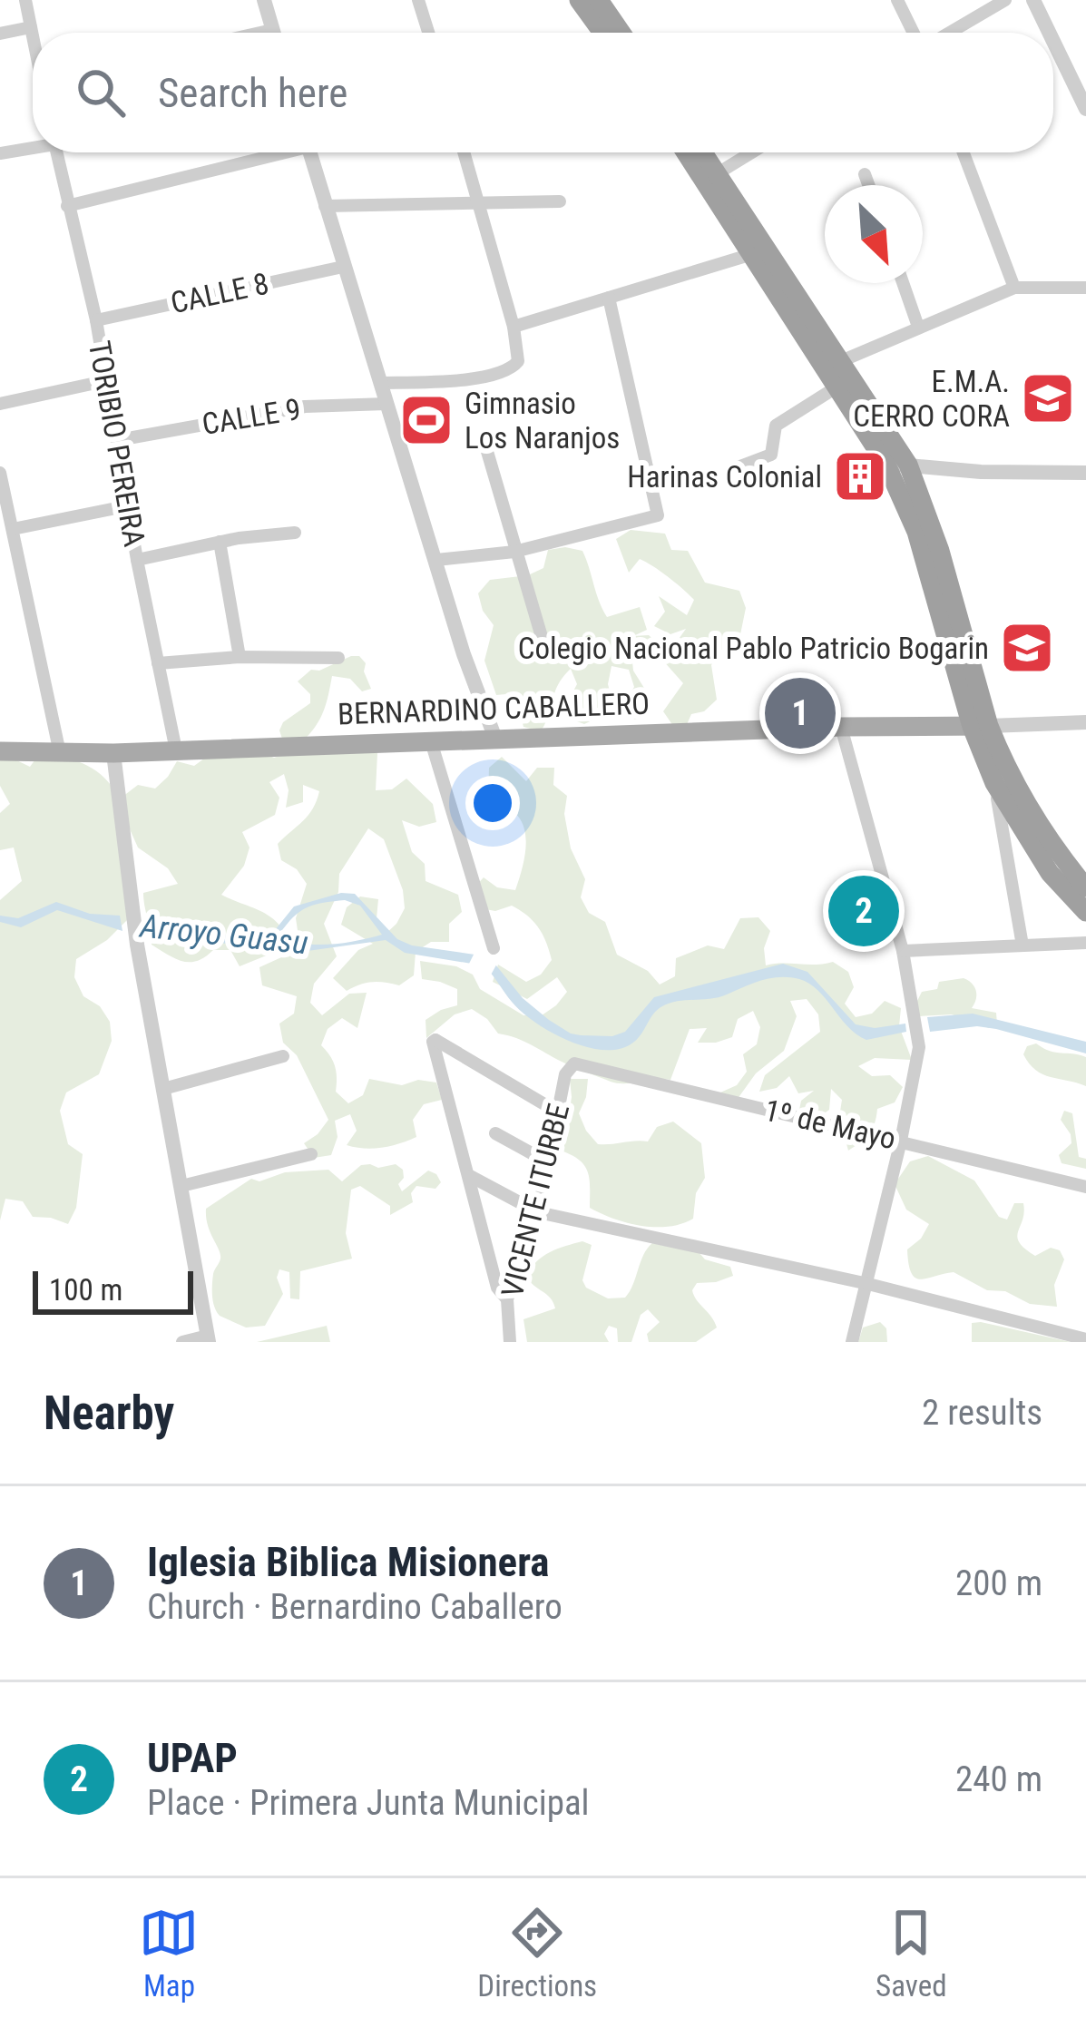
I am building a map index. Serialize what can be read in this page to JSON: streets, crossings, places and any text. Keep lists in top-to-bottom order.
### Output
{
  "streets": {
    "main road": ["BERNARDINO CABALLERO"],
    "street": [
      "CALLE 8",
      "CALLE 9",
      "TORIBIO PEREIRA",
      "1º de Mayo",
      "VICENTE ITURBE"
    ]
  },
  "crossings": [
    ["CALLE 8", "TORIBIO PEREIRA"],
    ["CALLE 9", "TORIBIO PEREIRA"],
    ["TORIBIO PEREIRA", "BERNARDINO CABALLERO"],
    ["1º de Mayo", "VICENTE ITURBE"]
  ],
  "water": ["Arroyo Guasu"],
  "places": {
    "school or university": ["E.M.A. CERRO CORA", "Colegio Nacional Pablo Patricio Bogarin"],
    "sports": ["Gimnasio Los Naranjos"],
    "building": ["Harinas Colonial"]
  },
  "scale_bar": "100 m",
  "north": "bottom right",
  "page": {
    "search": "Search here",
    "pins": ["1", "2"],
    "scale": "100 m",
    "heading": ["Nearby", "2 results"],
    "list": [
      {
        "mark": "1",
        "name": "Iglesia Biblica Misionera",
        "note": "Church · Bernardino Caballero",
        "value": "200 m"
      },
      {
        "mark": "2",
        "name": "UPAP",
        "note": "Place · Primera Junta Municipal",
        "value": "240 m"
      }
    ],
    "nav": ["Map", "Directions", "Saved"]
  }
}
